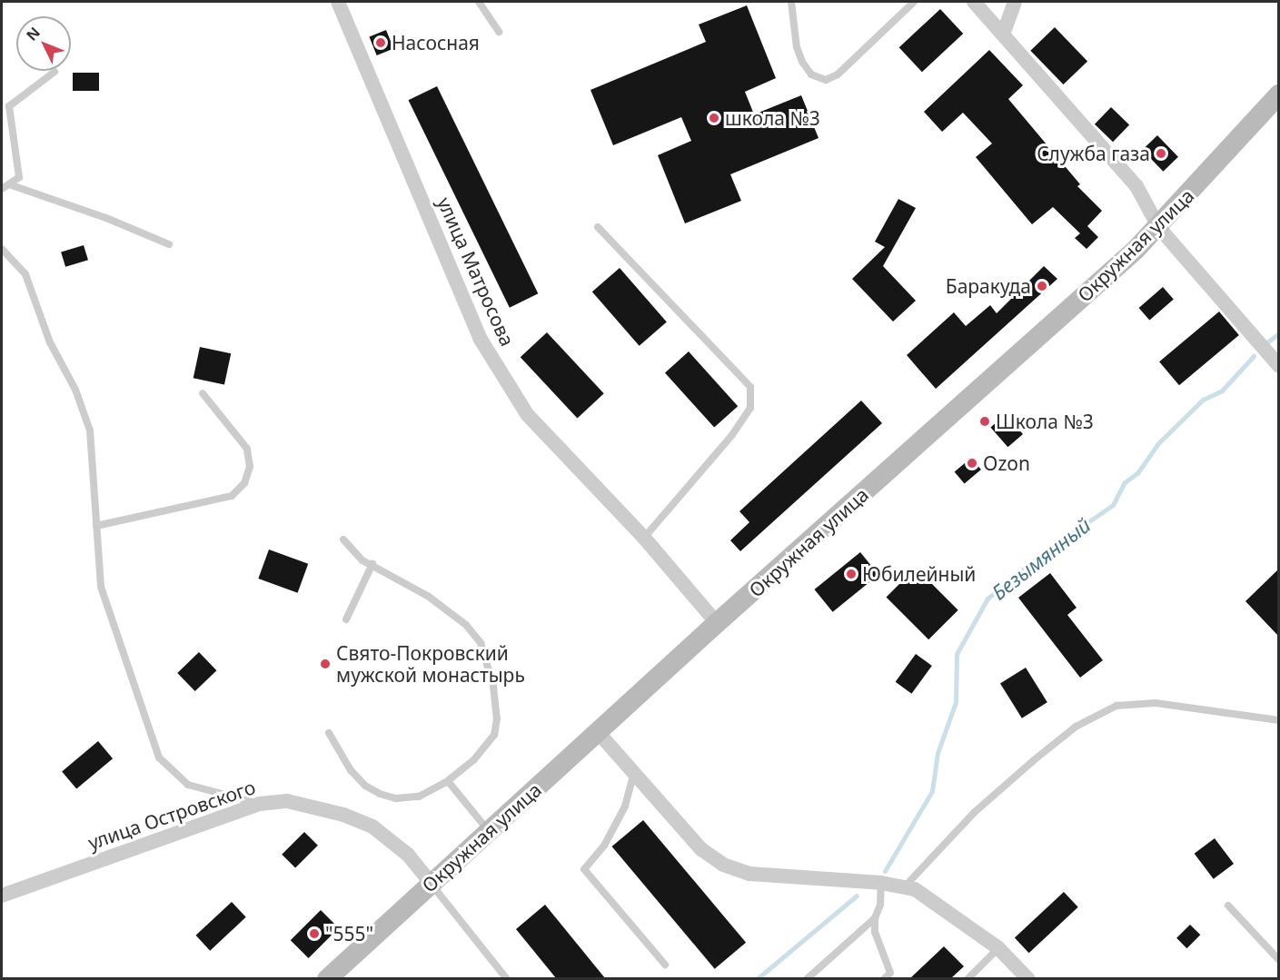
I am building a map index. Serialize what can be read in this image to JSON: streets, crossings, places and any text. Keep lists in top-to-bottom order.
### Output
{
  "streets": {
    "main road": ["Окружная улица"],
    "street": ["улица Матросова", "улица Островского"]
  },
  "crossings": [
    ["Окружная улица", "улица Матросова"],
    ["Окружная улица", "улица Островского"]
  ],
  "water": ["Безымянный"],
  "places": [
    "Насосная",
    "школа №3",
    "Служба газа",
    "Баракуда",
    "Школа №3",
    "Ozon",
    "Юбилейный",
    "Свято-Покровский мужской монастырь",
    "\"555\""
  ],
  "north": "top left"
}
